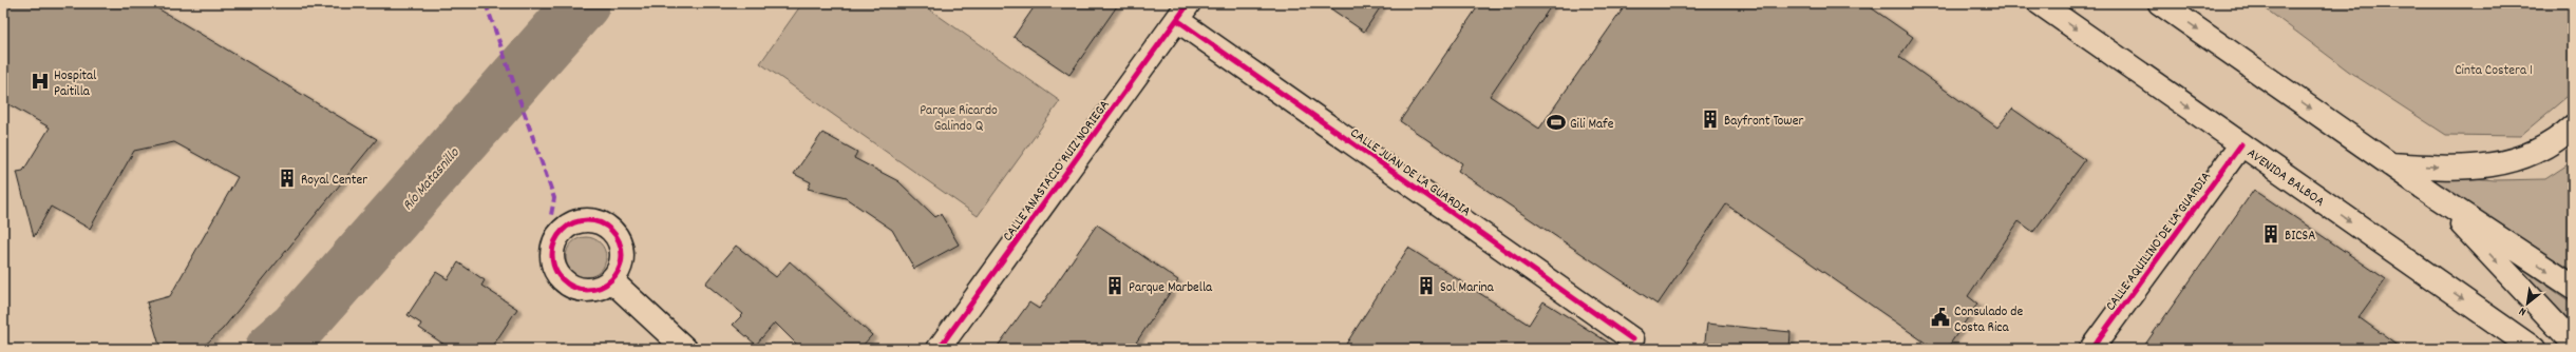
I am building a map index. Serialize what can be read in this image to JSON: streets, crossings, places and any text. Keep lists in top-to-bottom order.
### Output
{
  "streets": {
    "main road": [
      "CALLE ANASTACIO RUIZ NORIEGA",
      "CALLE JUAN DE LA GUARDIA",
      "AVENIDA BALBOA",
      "CALLE AQUILINO DE LA GUARDIA"
    ]
  },
  "crossings": [
    ["CALLE ANASTACIO RUIZ NORIEGA", "CALLE JUAN DE LA GUARDIA"],
    ["AVENIDA BALBOA", "CALLE AQUILINO DE LA GUARDIA"]
  ],
  "water": ["Río Matasnillo"],
  "parks": ["Cinta Costera 1", "Parque Ricardo Galindo Q"],
  "places": {
    "hospital": ["Hospital Paitilla"],
    "building": [
      "Bayfront Tower",
      "Royal Center",
      "BICSA",
      "Parque Marbella",
      "Sol Marina"
    ],
    "sports": ["Gili Mafe"],
    "public building": ["Consulado de Costa Rica"]
  },
  "north": "bottom left"
}
